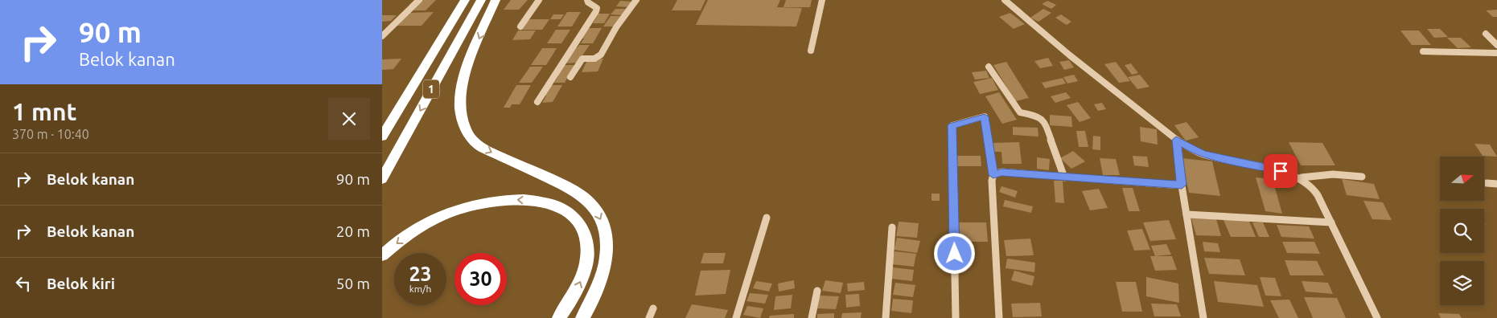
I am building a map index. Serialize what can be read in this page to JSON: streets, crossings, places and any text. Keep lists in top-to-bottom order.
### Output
{
  "streets": {
    "highway": ["1"]
  },
  "north": "right",
  "page": {
    "turn": ["90 m", "Belok kanan"],
    "heading": ["1 mnt", "370 m · 10:40"],
    "list": [
      {
        "name": "Belok kanan",
        "value": "90 m"
      },
      {
        "name": "Belok kanan",
        "value": "20 m"
      },
      {
        "name": "Belok kiri",
        "value": "50 m"
      }
    ],
    "speed": "23 km/h",
    "limit": "30"
  }
}
